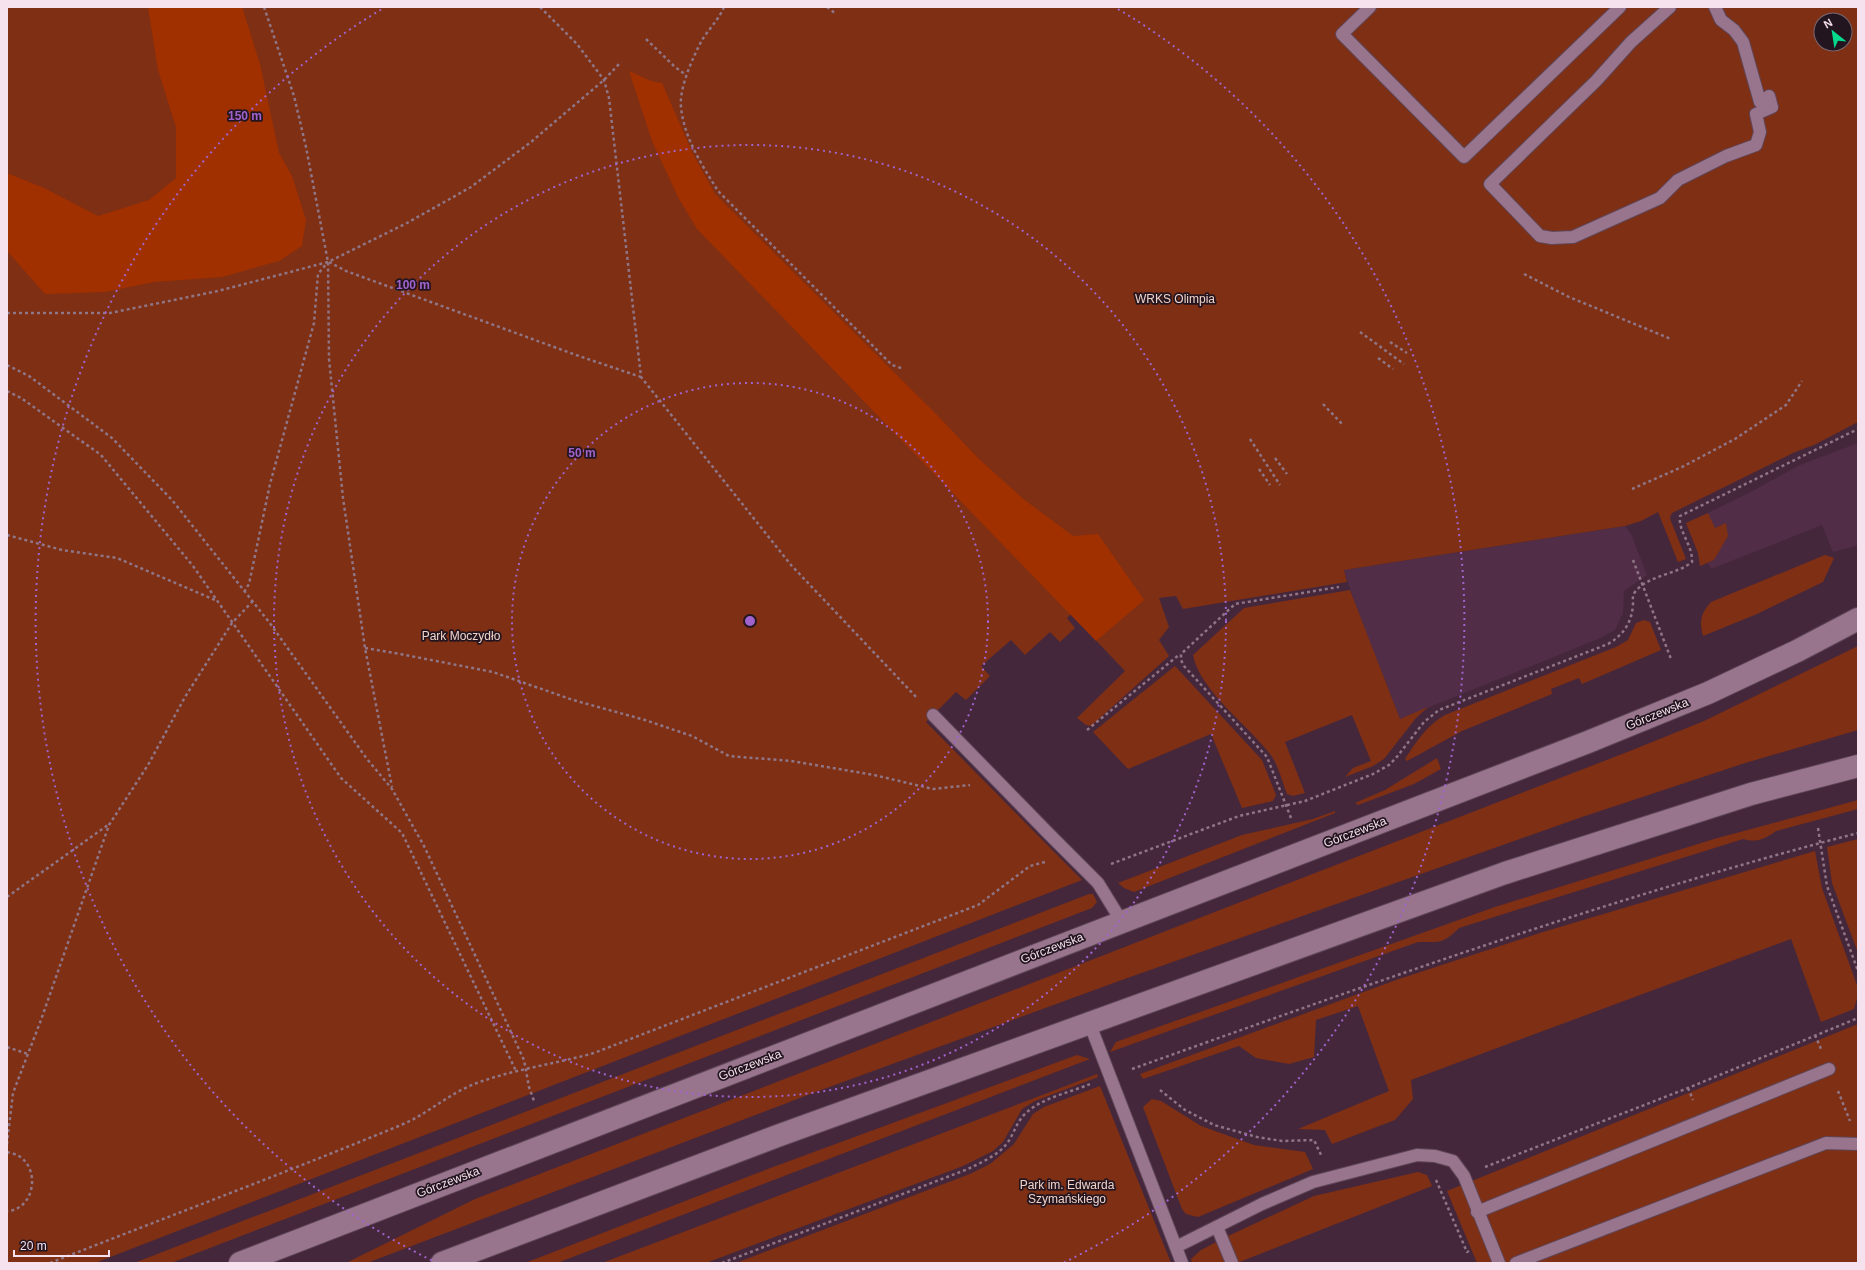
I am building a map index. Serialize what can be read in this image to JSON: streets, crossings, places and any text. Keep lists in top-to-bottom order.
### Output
{
  "streets": {
    "main road": ["Górczewska"]
  },
  "parks": ["WRKS Olimpia", "Park Moczydło", "Park im. Edwarda Szymańskiego"],
  "scale_bar": "20 m",
  "north": "top left",
  "rings": ["150 m", "100 m", "50 m"]
}
